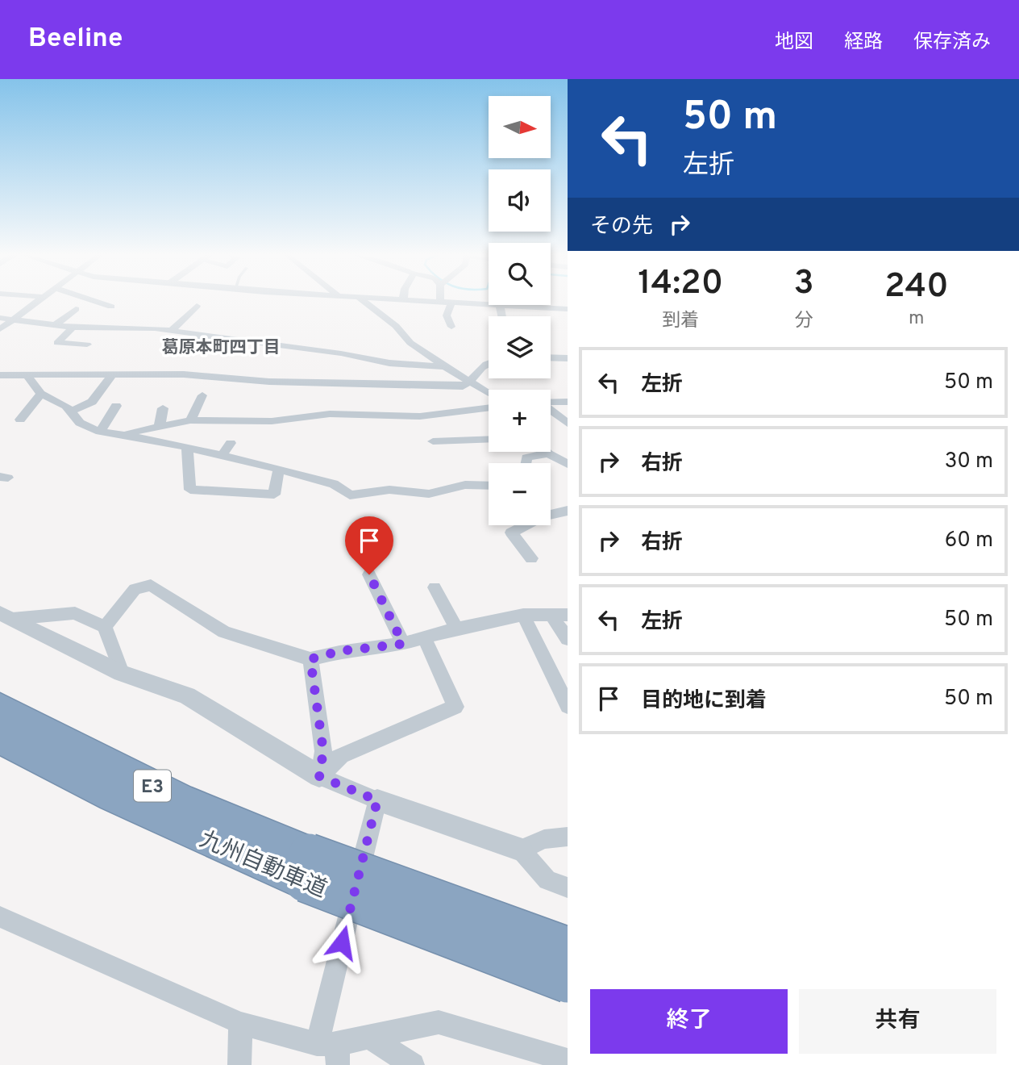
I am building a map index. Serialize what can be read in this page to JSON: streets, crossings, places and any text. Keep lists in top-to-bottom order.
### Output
{
  "streets": {
    "highway": ["E3", "九州自動車道"]
  },
  "districts": ["葛原本町四丁目"],
  "north": "right",
  "page": {
    "header": "Beeline",
    "nav": ["地図", "経路", "保存済み"],
    "turn": ["50 m", "左折"],
    "map_buttons": ["+", "−"],
    "then": "その先",
    "eta": [
      "14:20",
      "到着",
      "3",
      "分",
      "240",
      "m"
    ],
    "list": [
      {
        "name": "左折",
        "value": "50 m"
      },
      {
        "name": "右折",
        "value": "30 m"
      },
      {
        "name": "右折",
        "value": "60 m"
      },
      {
        "name": "左折",
        "value": "50 m"
      },
      {
        "name": "目的地に到着",
        "value": "50 m"
      }
    ],
    "buttons": ["終了", "共有"]
  }
}
